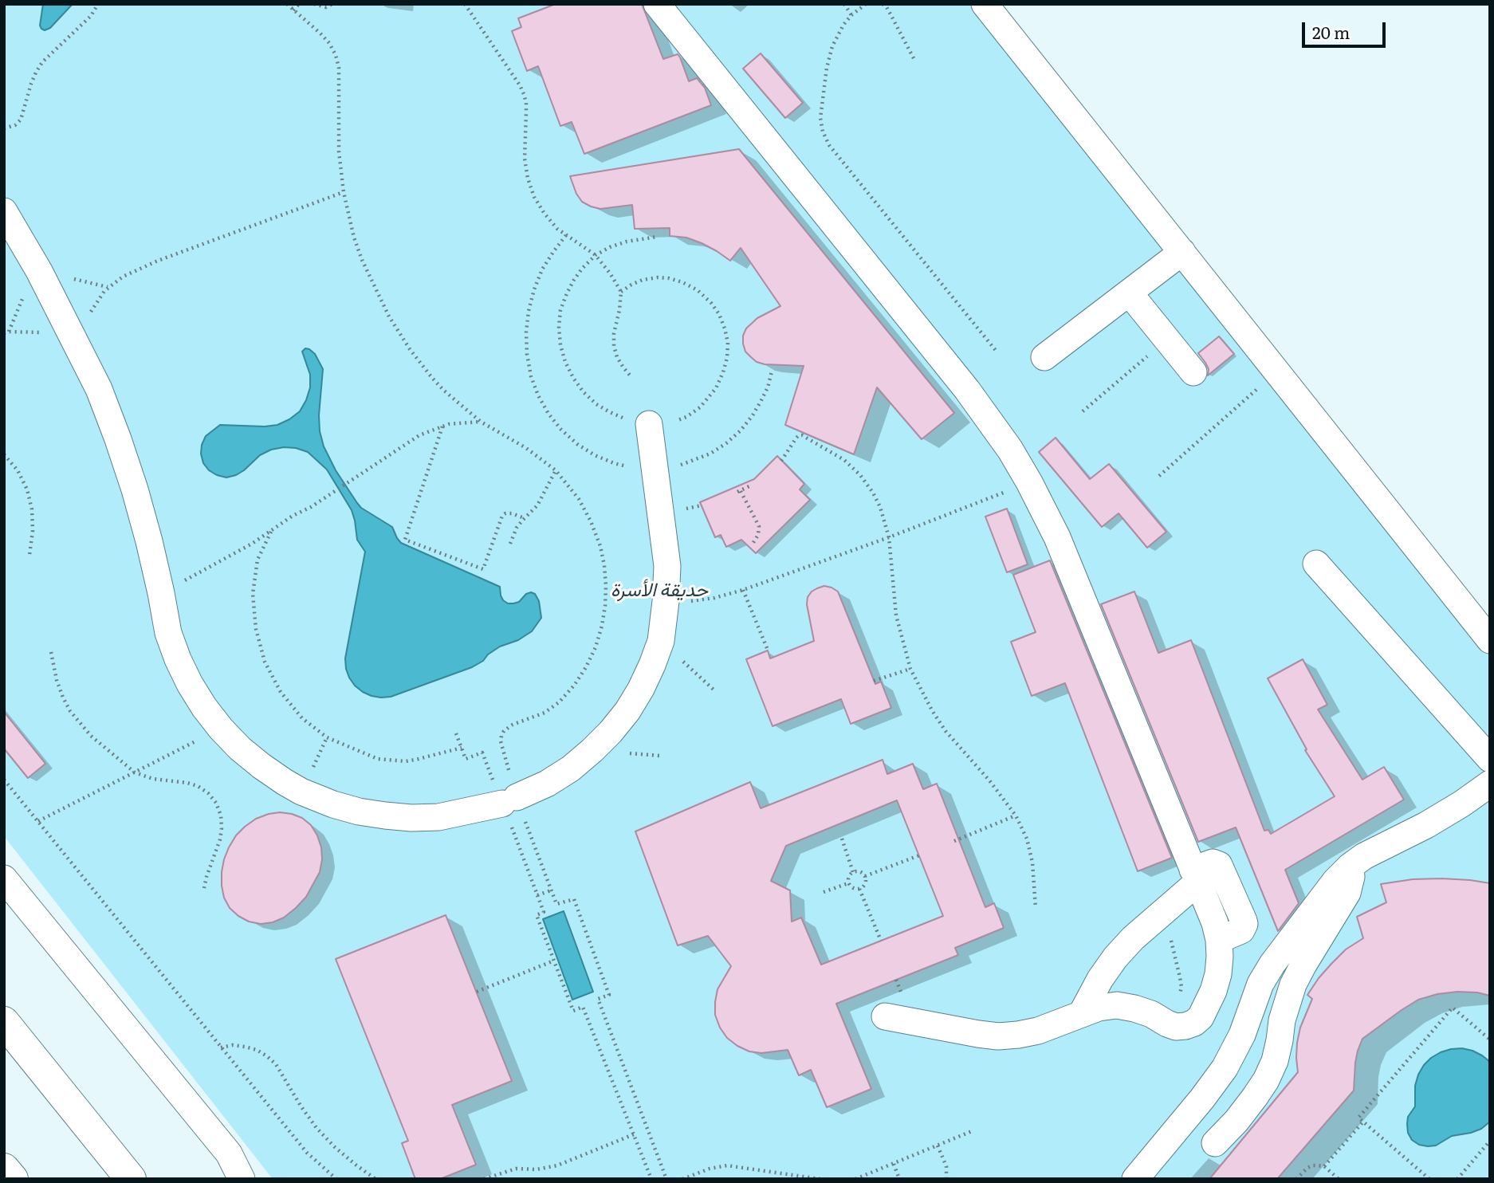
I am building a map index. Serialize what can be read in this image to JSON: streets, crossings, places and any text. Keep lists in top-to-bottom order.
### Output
{
  "parks": ["حديقة الأسرة"],
  "scale_bar": "20 m"
}
